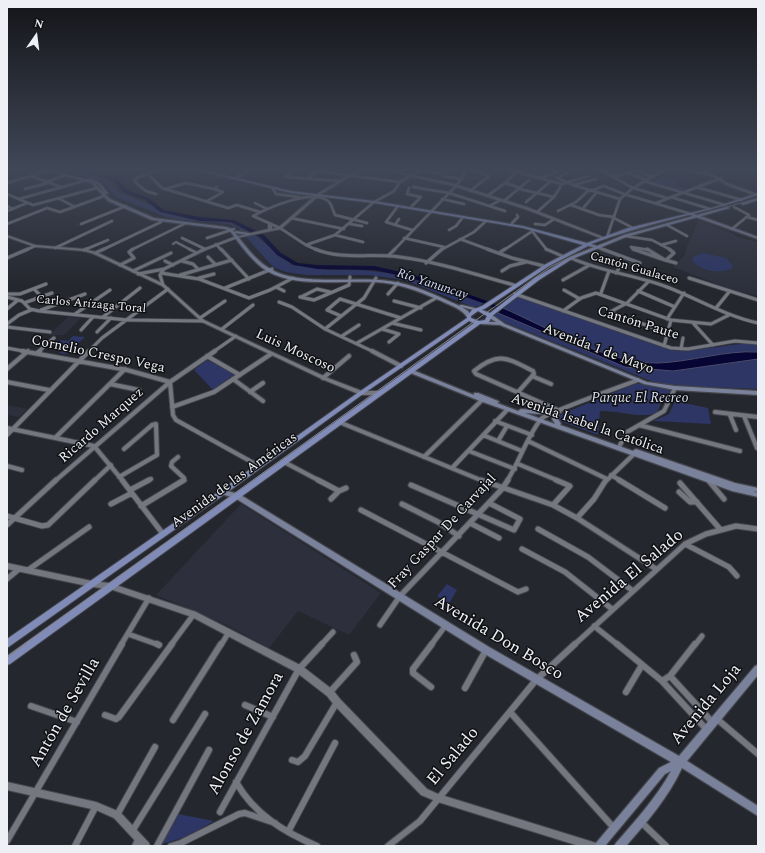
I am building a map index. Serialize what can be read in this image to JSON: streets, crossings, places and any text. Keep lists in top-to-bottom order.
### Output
{
  "streets": {
    "main road": [
      "Avenida 1 de Mayo",
      "Avenida Isabel la Católica",
      "Avenida de las Américas",
      "Avenida Don Bosco",
      "Avenida Loja"
    ],
    "street": [
      "Cantón Gualaceo",
      "Carlos Arízaga Toral",
      "Cantón Paute",
      "Luis Moscoso",
      "Cornelio Crespo Vega",
      "Ricardo Marquez",
      "Fray Gaspar De Carvajal",
      "Avenida El Salado",
      "Antón de Sevilla",
      "Alonso de Zamora",
      "El Salado"
    ]
  },
  "crossings": [
    ["Cantón Gualaceo", "Avenida de las Américas"],
    ["Carlos Arízaga Toral", "Luis Moscoso"],
    ["Cantón Paute", "Avenida de las Américas"],
    ["Avenida 1 de Mayo", "Avenida de las Américas"],
    ["Luis Moscoso", "Ricardo Marquez"],
    ["Luis Moscoso", "Avenida de las Américas"],
    ["Cornelio Crespo Vega", "Ricardo Marquez"],
    ["Cornelio Crespo Vega", "Avenida de las Américas"],
    ["Avenida Isabel la Católica", "Avenida de las Américas"],
    ["Avenida Isabel la Católica", "Fray Gaspar De Carvajal"],
    ["Avenida de las Américas", "Avenida Don Bosco"],
    ["Fray Gaspar De Carvajal", "Avenida Don Bosco"],
    ["Avenida El Salado", "Avenida Don Bosco"],
    ["Avenida El Salado", "El Salado"],
    ["Avenida Don Bosco", "Avenida Loja"],
    ["Avenida Don Bosco", "El Salado"]
  ],
  "water": ["Río Yanuncay"],
  "parks": ["Parque El Recreo"],
  "north": "top"
}
